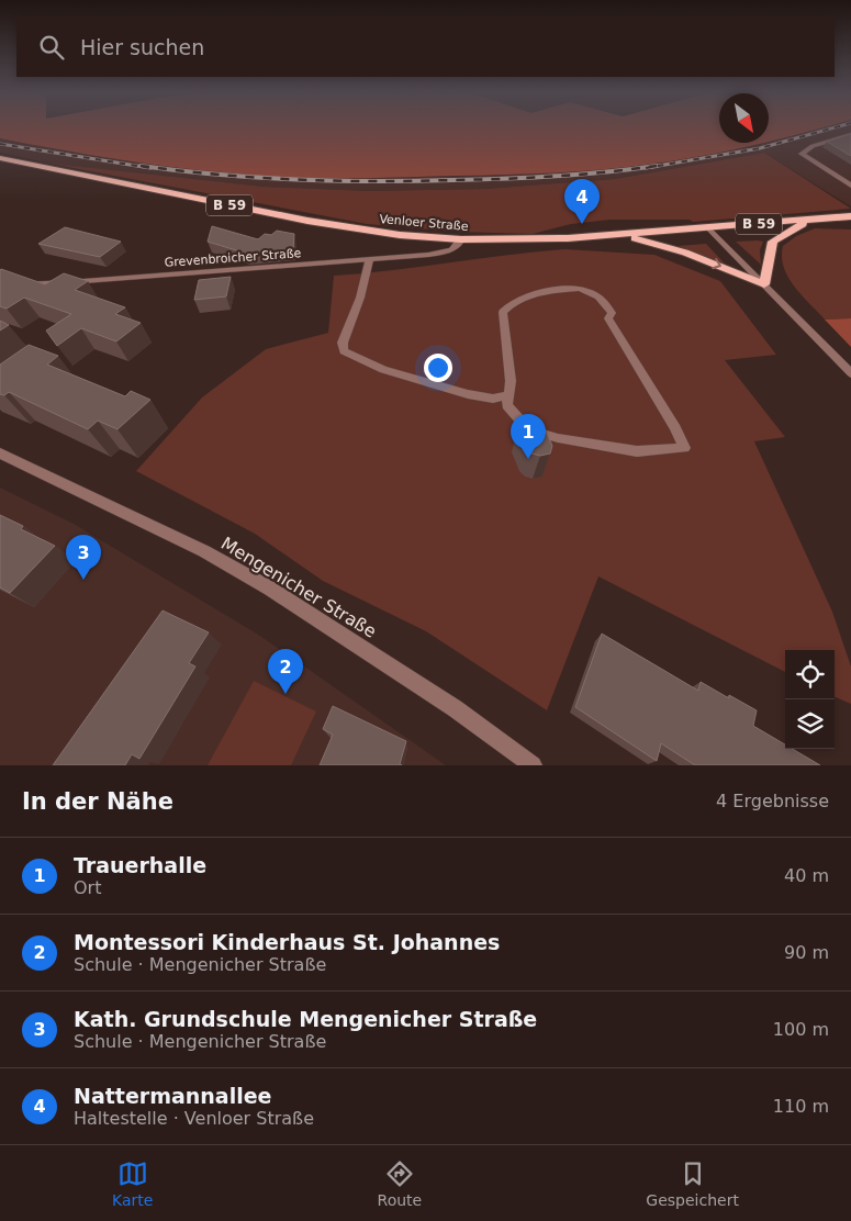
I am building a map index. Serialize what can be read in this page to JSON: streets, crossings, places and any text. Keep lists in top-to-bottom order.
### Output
{
  "streets": {
    "main road": ["B 59", "Venloer Straße"],
    "street": ["Grevenbroicher Straße", "Mengenicher Straße"]
  },
  "crossings": [
    ["Venloer Straße", "Grevenbroicher Straße"]
  ],
  "north": "bottom right",
  "page": {
    "search": "Hier suchen",
    "pins": [
      "4",
      "1",
      "3",
      "2"
    ],
    "heading": ["In der Nähe", "4 Ergebnisse"],
    "list": [
      {
        "mark": "1",
        "name": "Trauerhalle",
        "note": "Ort",
        "value": "40 m"
      },
      {
        "mark": "2",
        "name": "Montessori Kinderhaus St. Johannes",
        "note": "Schule · Mengenicher Straße",
        "value": "90 m"
      },
      {
        "mark": "3",
        "name": "Kath. Grundschule Mengenicher Straße",
        "note": "Schule · Mengenicher Straße",
        "value": "100 m"
      },
      {
        "mark": "4",
        "name": "Nattermannallee",
        "note": "Haltestelle · Venloer Straße",
        "value": "110 m"
      }
    ],
    "nav": ["Karte", "Route", "Gespeichert"]
  }
}
